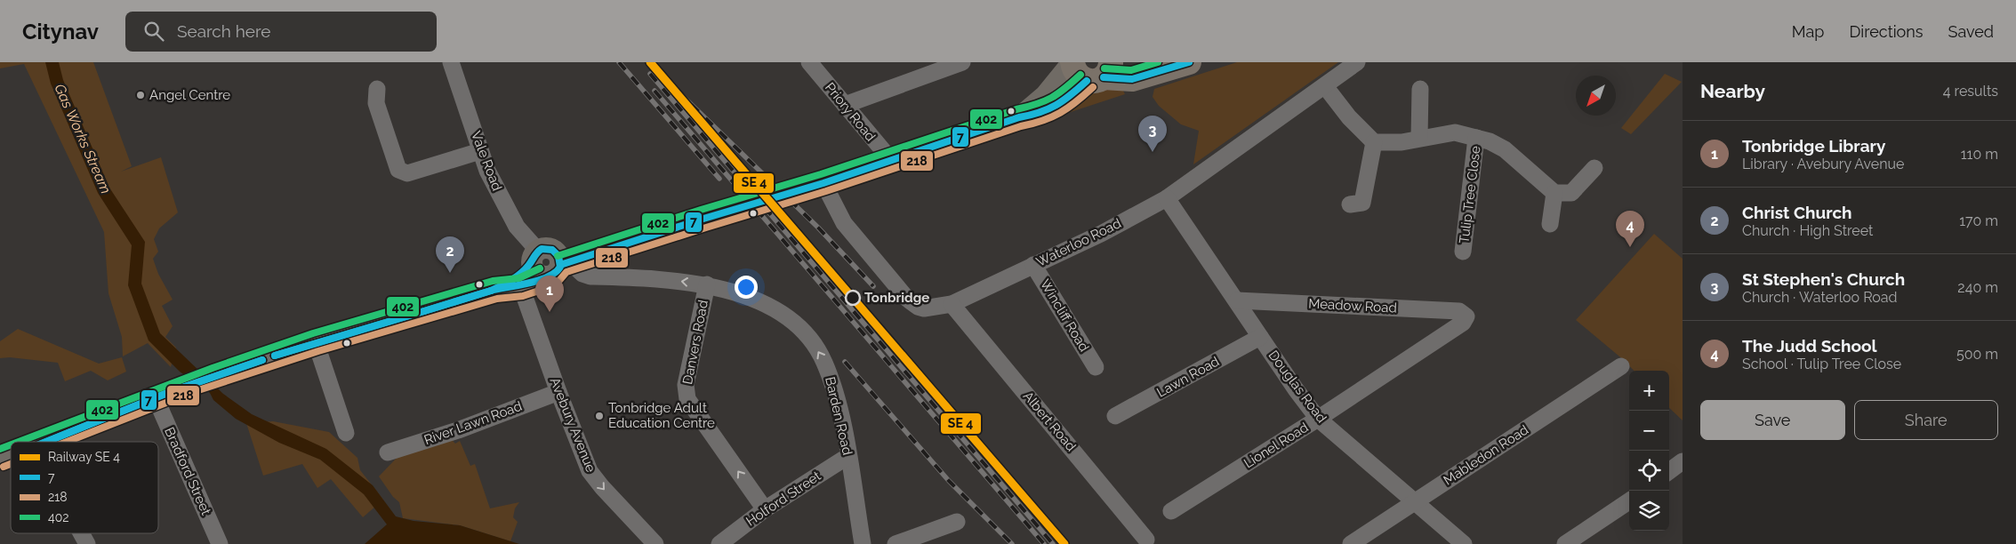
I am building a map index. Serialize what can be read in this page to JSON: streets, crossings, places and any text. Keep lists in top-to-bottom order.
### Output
{
  "streets": {
    "street": [
      "Priory Road",
      "Vale Road",
      "Tulip Tree Close",
      "Waterloo Road",
      "Meadow Road",
      "Wincliff Road",
      "Danvers Road",
      "Lawn Road",
      "Douglas Road",
      "Barden Road",
      "Albert Road",
      "River Lawn Road",
      "Avebury Avenue",
      "Lionel Road",
      "Mabledon Road",
      "Bradford Street",
      "Holford Street"
    ]
  },
  "crossings": [
    ["Waterloo Road", "Wincliff Road"],
    ["Waterloo Road", "Douglas Road"],
    ["Waterloo Road", "Albert Road"],
    ["Meadow Road", "Douglas Road"],
    ["Meadow Road", "Lionel Road"],
    ["Danvers Road", "Barden Road"],
    ["Danvers Road", "Holford Street"],
    ["Lawn Road", "Douglas Road"],
    ["Douglas Road", "Lionel Road"],
    ["Douglas Road", "Mabledon Road"],
    ["Barden Road", "Holford Street"],
    ["River Lawn Road", "Avebury Avenue"]
  ],
  "one_way": ["Danvers Road", "Barden Road", "Avebury Avenue"],
  "water": ["Gas Works Stream"],
  "places": ["Angel Centre", "Tonbridge", "Tonbridge Adult Education Centre"],
  "lines": ["transit line 7", "transit line 402", "transit line 218"],
  "legend": [
    "Railway SE 4",
    "7",
    "218",
    "402"
  ],
  "north": "bottom left",
  "page": {
    "header": "Citynav",
    "search": "Search here",
    "nav": ["Map", "Directions", "Saved"],
    "heading": ["Nearby", "4 results"],
    "pins": [
      "3",
      "4",
      "2",
      "1"
    ],
    "list": [
      {
        "mark": "1",
        "name": "Tonbridge Library",
        "note": "Library · Avebury Avenue",
        "value": "110 m"
      },
      {
        "mark": "2",
        "name": "Christ Church",
        "note": "Church · High Street",
        "value": "170 m"
      },
      {
        "mark": "3",
        "name": "St Stephen's Church",
        "note": "Church · Waterloo Road",
        "value": "240 m"
      },
      {
        "mark": "4",
        "name": "The Judd School",
        "note": "School · Tulip Tree Close",
        "value": "500 m"
      }
    ],
    "map_buttons": ["+", "−"],
    "buttons": ["Save", "Share"]
  }
}
